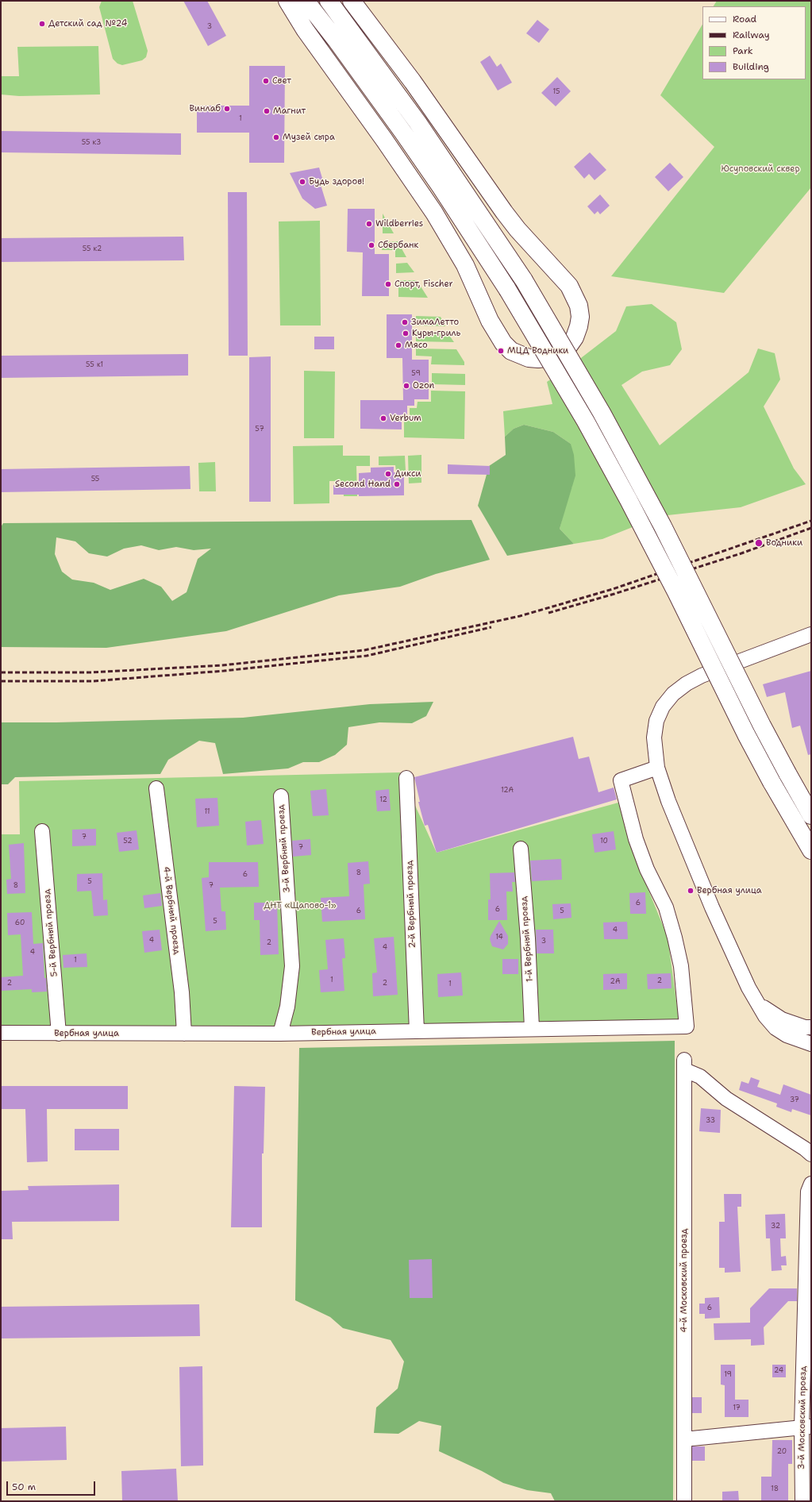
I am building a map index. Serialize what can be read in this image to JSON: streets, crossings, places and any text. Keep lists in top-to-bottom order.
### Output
{
  "streets": {
    "street": [
      "3-й Вербный проезд",
      "2-й Вербный проезд",
      "4-й Вербный проезд",
      "5-й Вербный проезд",
      "1-й Вербный проезд",
      "Вербная улица",
      "4-й Московский проезд",
      "3-й Московский проезд"
    ]
  },
  "crossings": [
    ["3-й Вербный проезд", "Вербная улица"],
    ["2-й Вербный проезд", "Вербная улица"],
    ["4-й Вербный проезд", "Вербная улица"],
    ["5-й Вербный проезд", "Вербная улица"],
    ["1-й Вербный проезд", "Вербная улица"]
  ],
  "parks": ["Юсуповский сквер", "ДНТ «Щапово-1»"],
  "places": [
    "Детский сад №24",
    "Свет",
    "Винлаб",
    "Магнит",
    "Музей сыра",
    "Будь здоров!",
    "Wildberries",
    "Сбербанк",
    "Спорт, Fischer",
    "ЗимаЛетто",
    "Куры-гриль",
    "Мясо",
    "МЦД Водники",
    "Ozon",
    "Verbum",
    "Дикси",
    "Second Hand",
    "Водники",
    "Вербная улица"
  ],
  "house_numbers": [
    "3",
    "15",
    "1",
    "55 к3",
    "55 к2",
    "55 к1",
    "59",
    "57",
    "55",
    "12А",
    "12",
    "11",
    "7",
    "52",
    "10",
    "7",
    "8",
    "6",
    "5",
    "8",
    "7",
    "6",
    "6",
    "6",
    "5",
    "5",
    "60",
    "4",
    "14",
    "4",
    "3",
    "2",
    "4",
    "4",
    "1",
    "1",
    "2",
    "2А",
    "2",
    "2",
    "1",
    "37",
    "33",
    "32",
    "6",
    "24",
    "19",
    "17",
    "20",
    "18"
  ],
  "legend": [
    "Road",
    "Railway",
    "Park",
    "Building"
  ],
  "scale_bar": "50 m"
}
